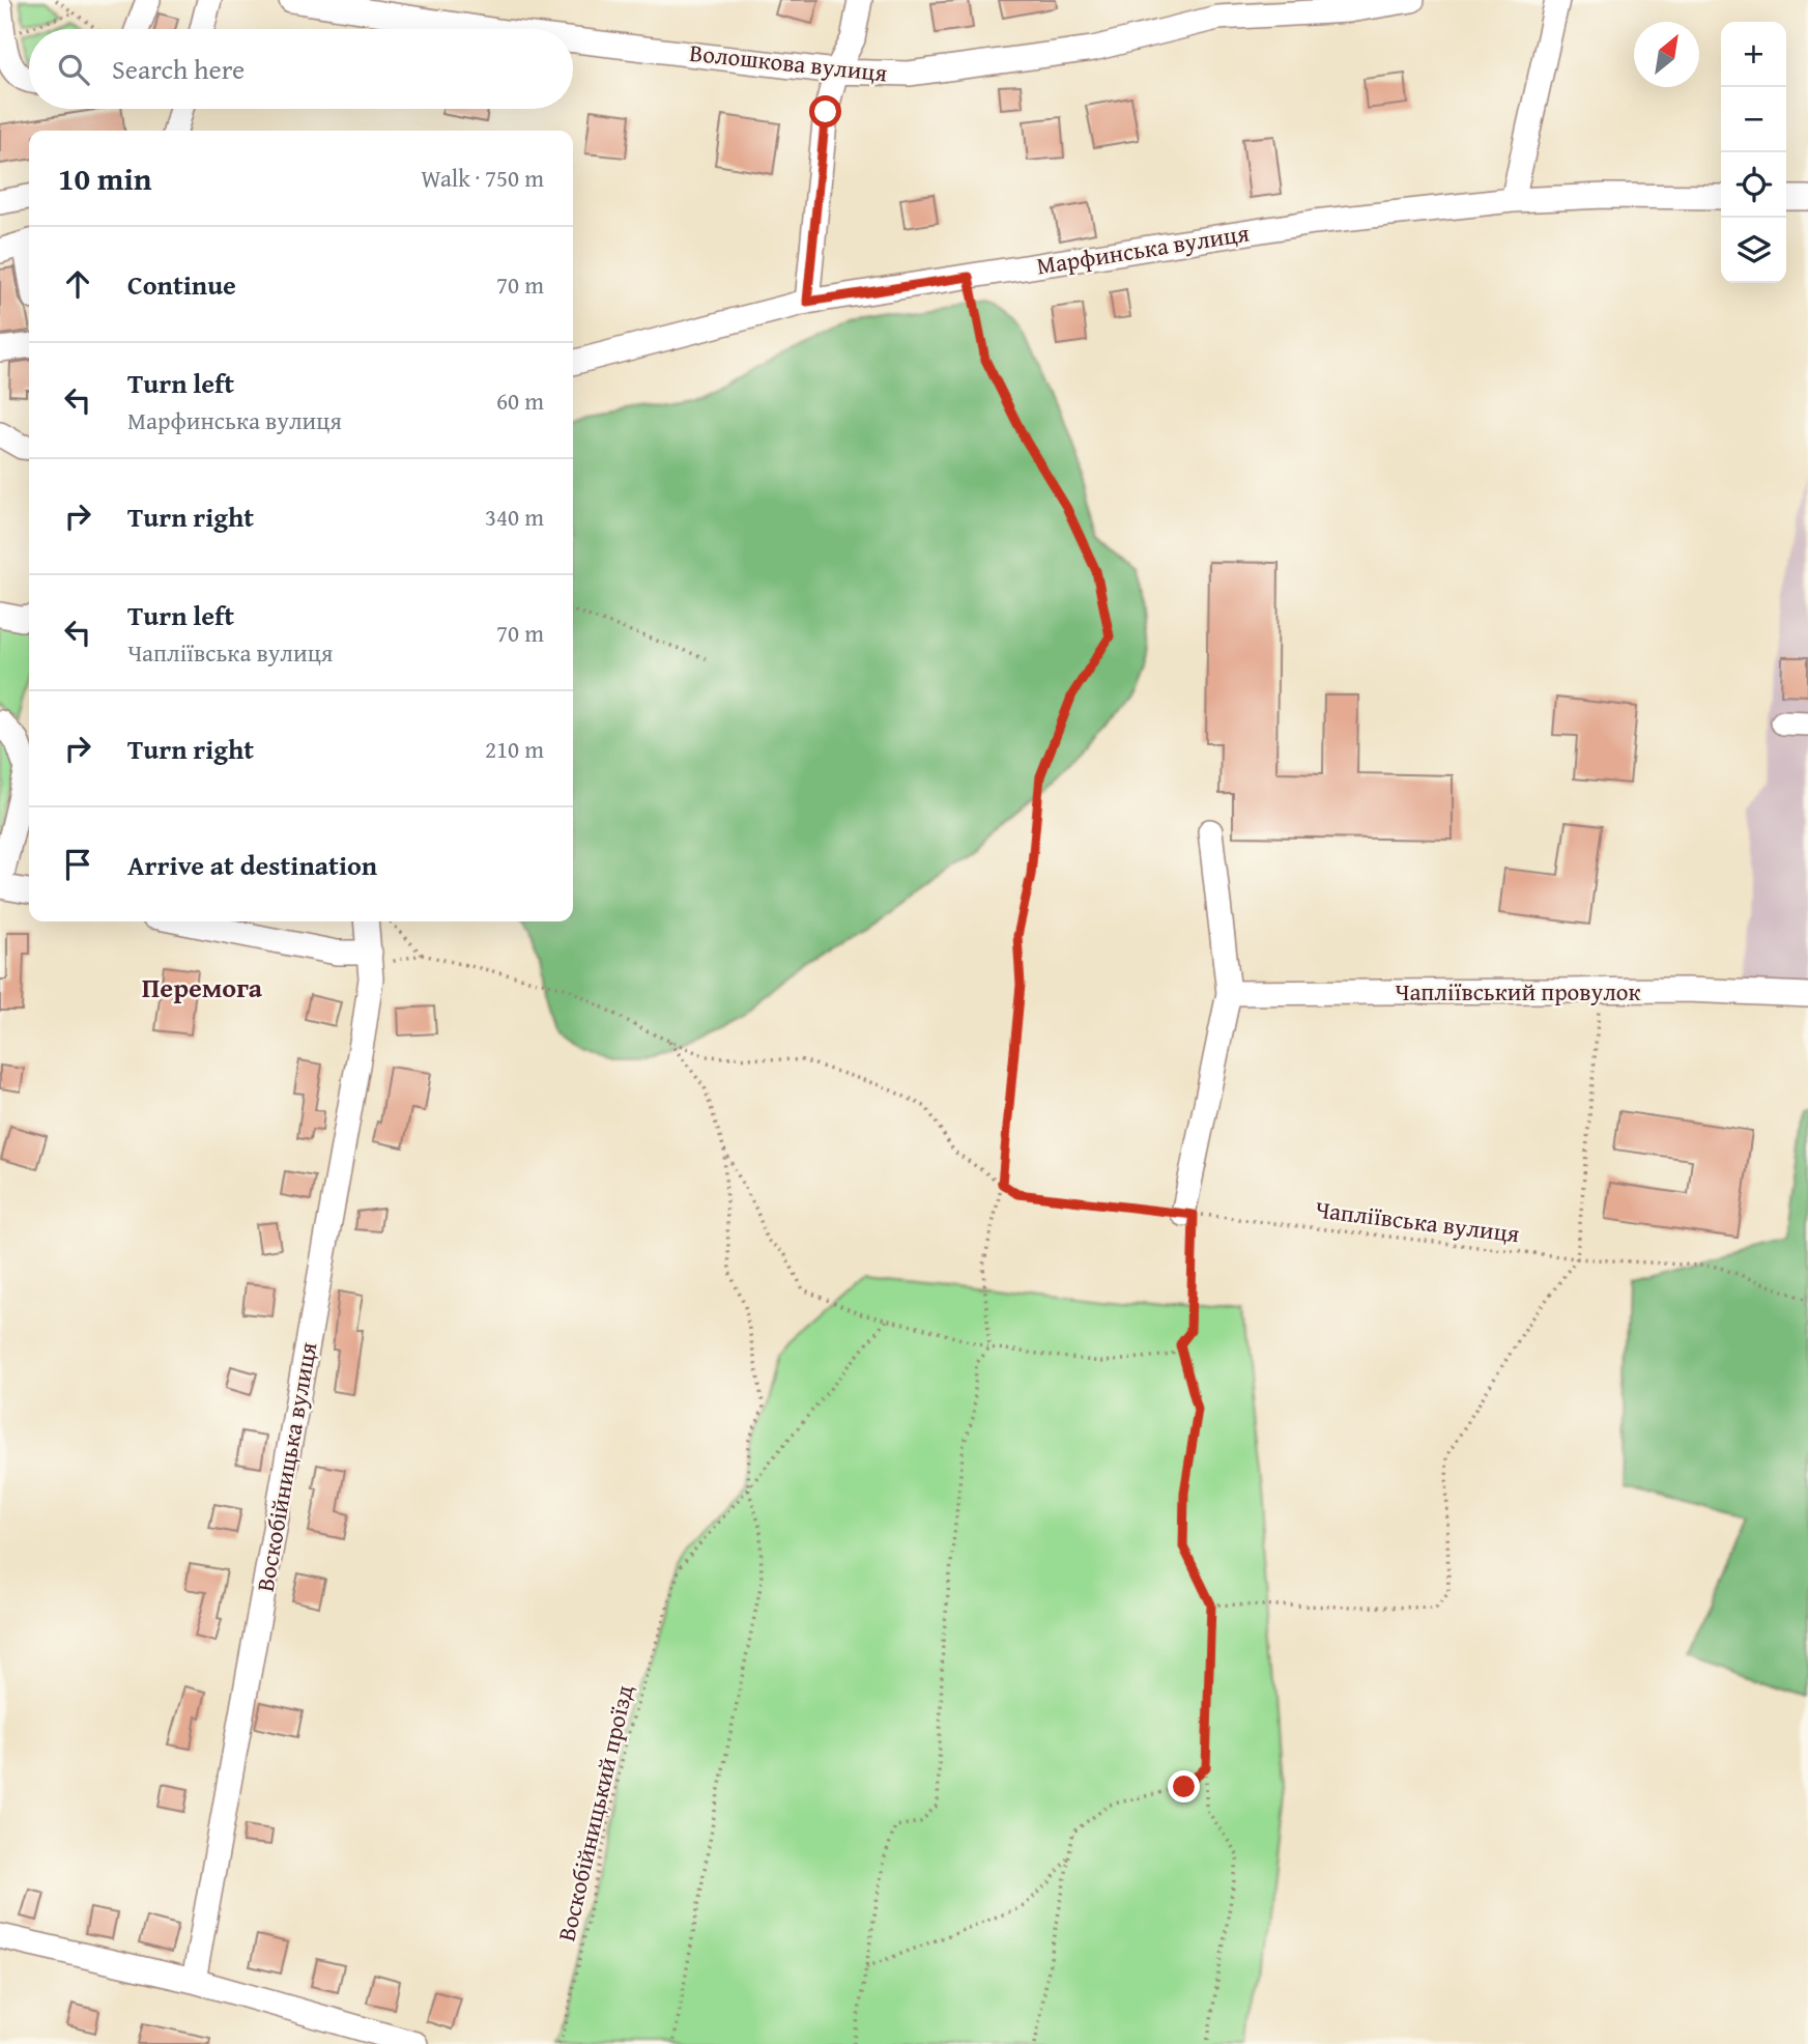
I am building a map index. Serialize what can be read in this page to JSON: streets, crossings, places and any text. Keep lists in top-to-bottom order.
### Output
{
  "streets": {
    "street": [
      "Волошкова вулиця",
      "Марфинська вулиця",
      "Чапліївський провулок",
      "Воскобійницька вулиця"
    ],
    "path": ["Чапліївська вулиця", "Воскобійницький проїзд"]
  },
  "districts": ["Перемога"],
  "north": "top right",
  "page": {
    "map_buttons": ["+", "−"],
    "search": "Search here",
    "heading": ["10 min", "Walk · 750 m"],
    "list": [
      ["Continue", "70 m"],
      ["Turn left", "Марфинська вулиця", "60 m"],
      ["Turn right", "340 m"],
      ["Turn left", "Чапліївська вулиця", "70 m"],
      ["Turn right", "210 m"],
      "Arrive at destination"
    ]
  }
}
